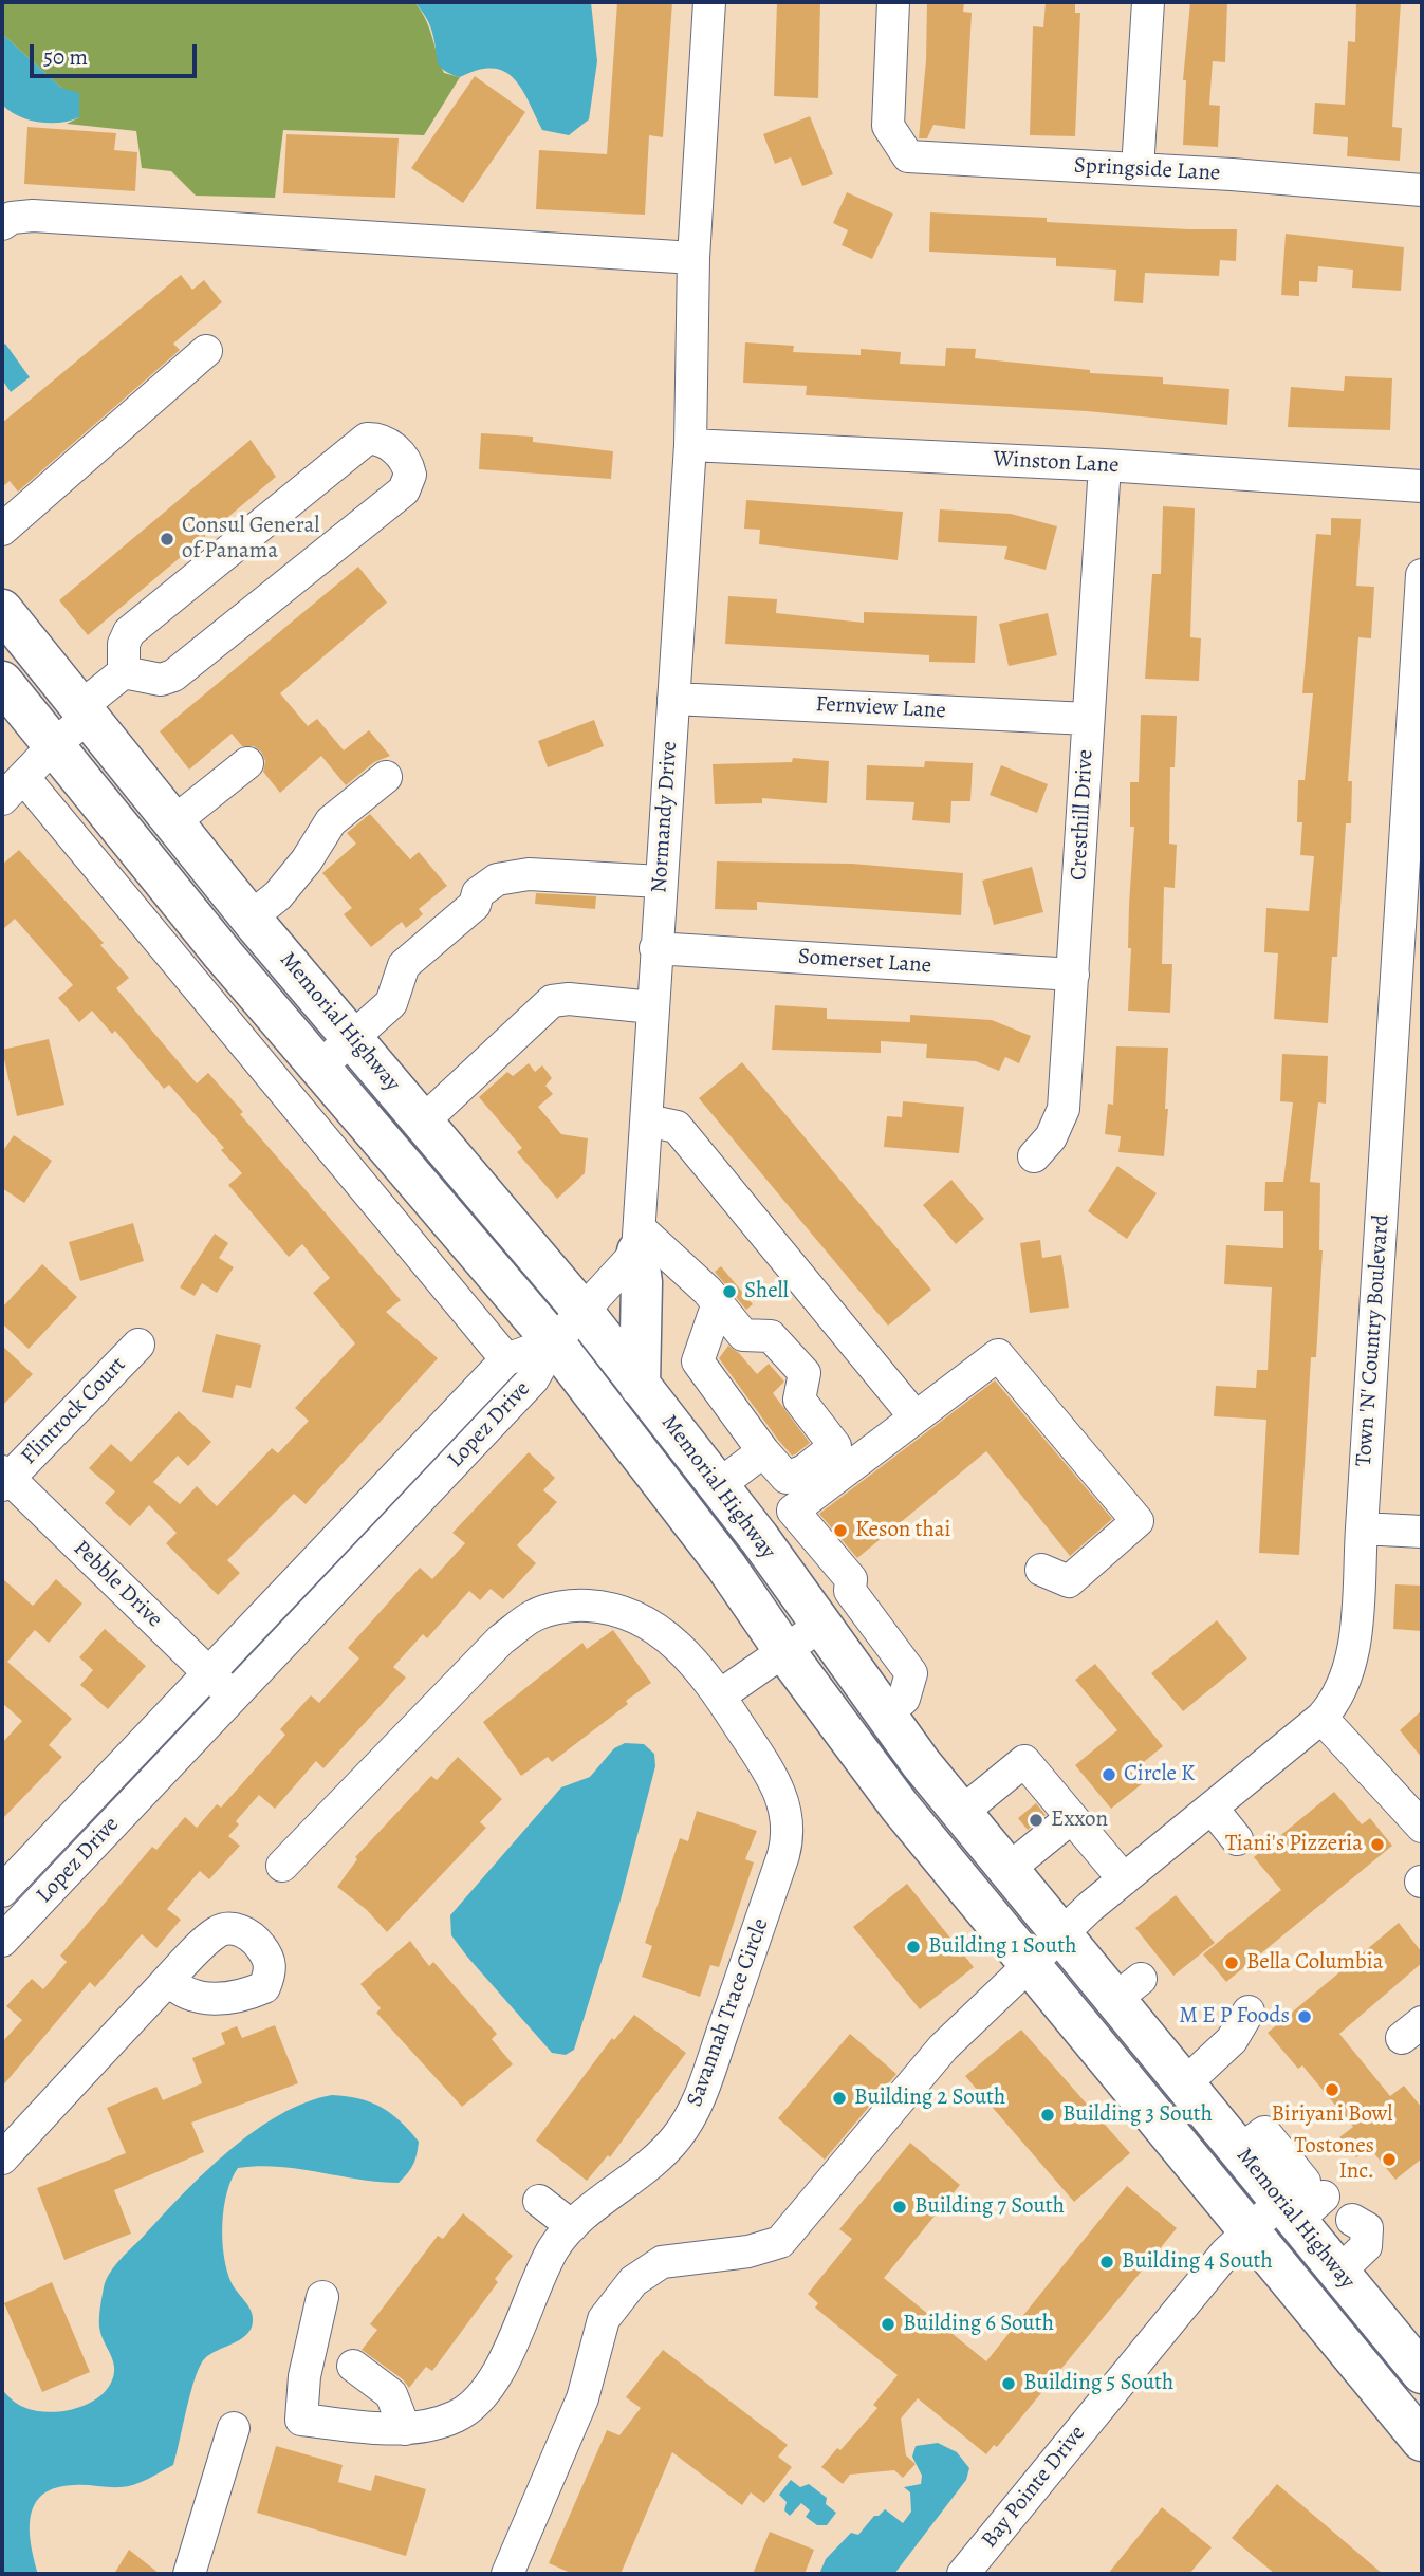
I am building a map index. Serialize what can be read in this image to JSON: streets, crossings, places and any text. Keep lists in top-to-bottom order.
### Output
{
  "streets": {
    "main road": ["Memorial Highway"],
    "street": [
      "Springside Lane",
      "Winston Lane",
      "Fernview Lane",
      "Cresthill Drive",
      "Normandy Drive",
      "Somerset Lane",
      "Town 'N' Country Boulevard",
      "Flintrock Court",
      "Lopez Drive",
      "Pebble Drive",
      "Savannah Trace Circle",
      "Bay Pointe Drive"
    ]
  },
  "crossings": [
    ["Winston Lane", "Cresthill Drive"],
    ["Winston Lane", "Normandy Drive"],
    ["Fernview Lane", "Cresthill Drive"],
    ["Fernview Lane", "Normandy Drive"],
    ["Cresthill Drive", "Somerset Lane"],
    ["Normandy Drive", "Somerset Lane"],
    ["Memorial Highway", "Town 'N' Country Boulevard"],
    ["Memorial Highway", "Lopez Drive"],
    ["Memorial Highway", "Bay Pointe Drive"],
    ["Flintrock Court", "Pebble Drive"],
    ["Lopez Drive", "Pebble Drive"]
  ],
  "places": [
    "Consul General of Panama",
    "Shell",
    "Keson thai",
    "Circle K",
    "Exxon",
    "Tiani's Pizzeria",
    "Building 1 South",
    "Bella Columbia",
    "M E P Foods",
    "Biriyani Bowl",
    "Building 2 South",
    "Building 3 South",
    "Tostones Inc.",
    "Building 7 South",
    "Building 4 South",
    "Building 6 South",
    "Building 5 South"
  ],
  "scale_bar": "50 m"
}
